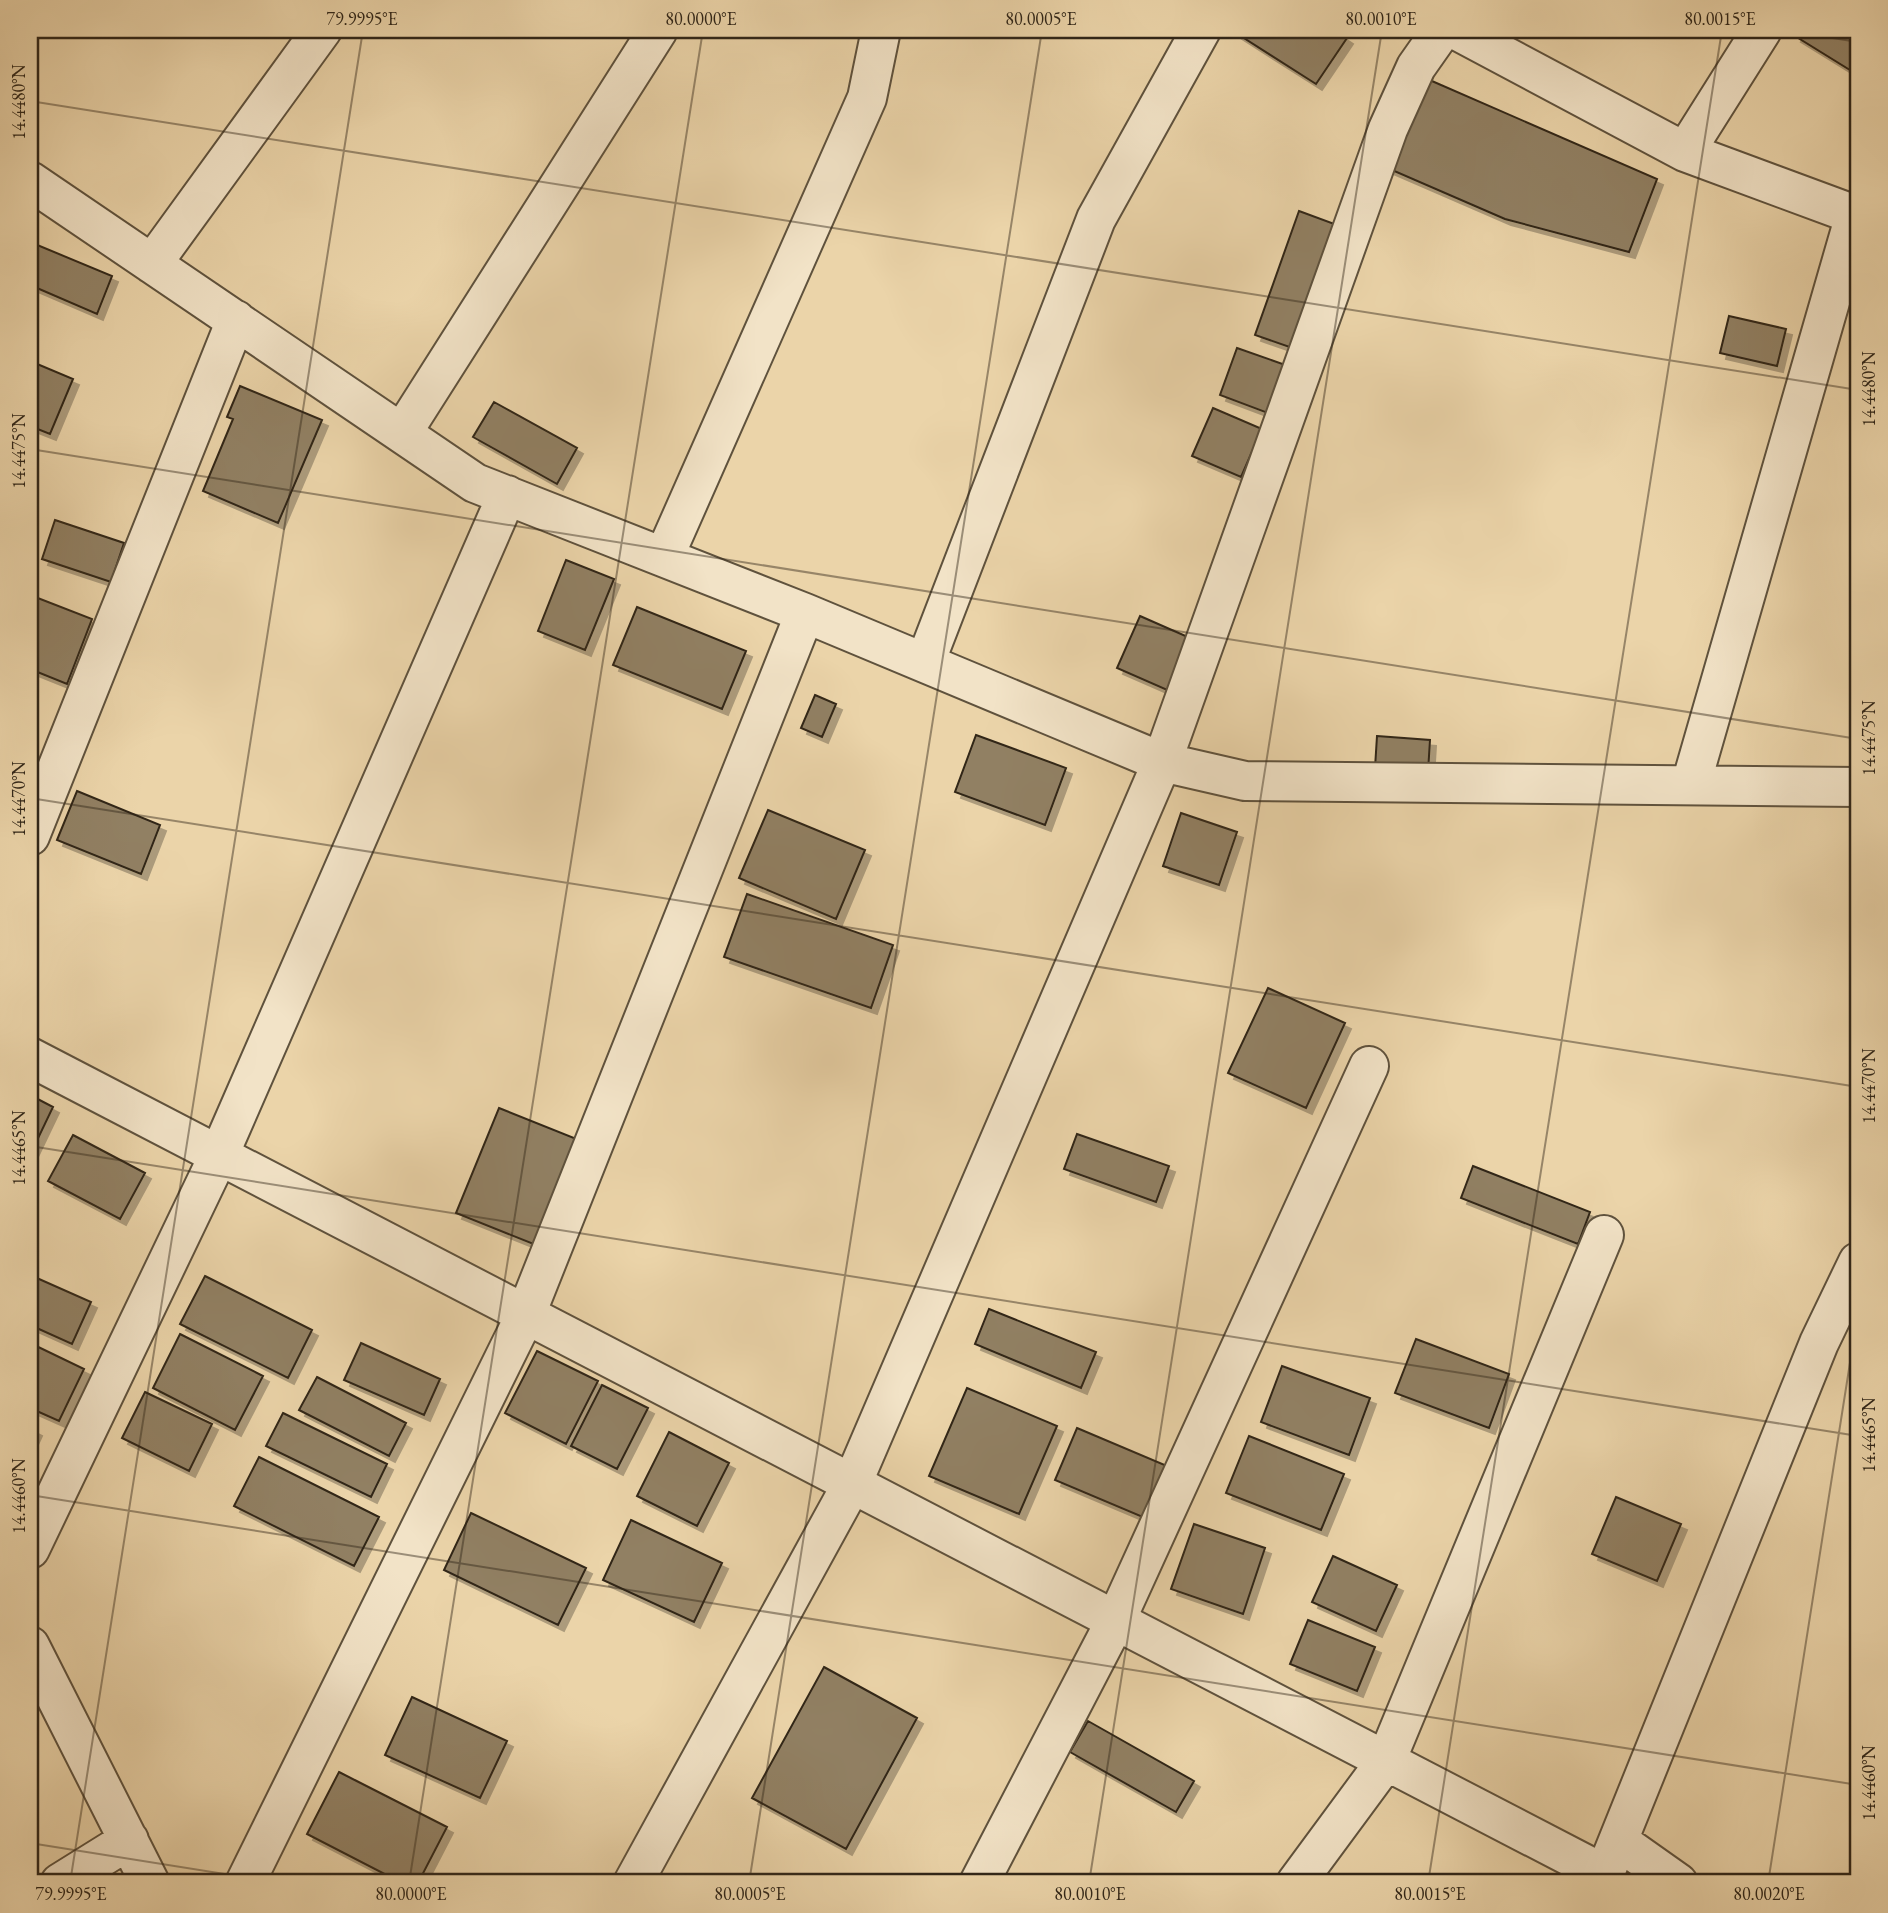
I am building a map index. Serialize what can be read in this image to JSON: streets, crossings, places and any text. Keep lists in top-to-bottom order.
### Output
{
  "coordinates": [
    "79.9995°E",
    "80.0000°E",
    "80.0005°E",
    "80.0010°E",
    "80.0015°E",
    "14.4480°N",
    "14.4475°N",
    "14.4470°N",
    "14.4465°N",
    "14.4460°N",
    "80.0020°E"
  ]
}
